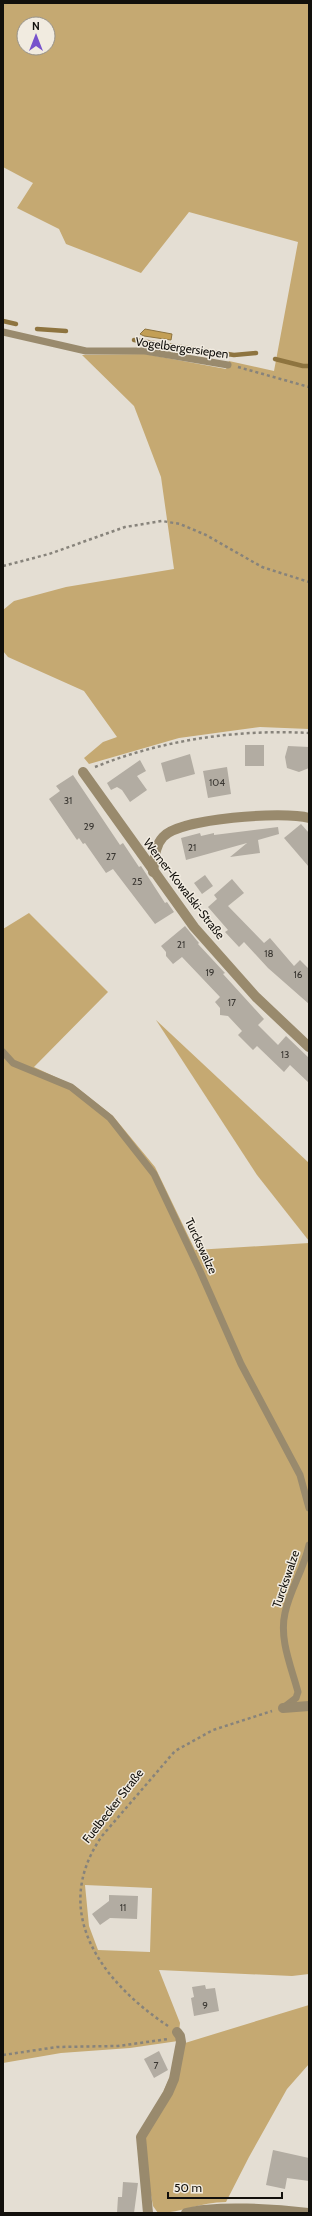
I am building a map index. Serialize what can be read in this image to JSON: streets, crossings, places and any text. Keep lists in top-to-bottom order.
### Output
{
  "streets": {
    "street": ["Werner-Kowalski-Straße"],
    "lane": ["Vogelbergersiepen", "Turckswalze"],
    "path": ["Fuelbecker Straße"]
  },
  "crossings": [
    ["Turckswalze", "Fuelbecker Straße"]
  ],
  "house_numbers": [
    "104",
    "31",
    "29",
    "21",
    "27",
    "25",
    "21",
    "18",
    "19",
    "16",
    "17",
    "13",
    "11",
    "9",
    "7"
  ],
  "scale_bar": "50 m",
  "north": "top"
}
